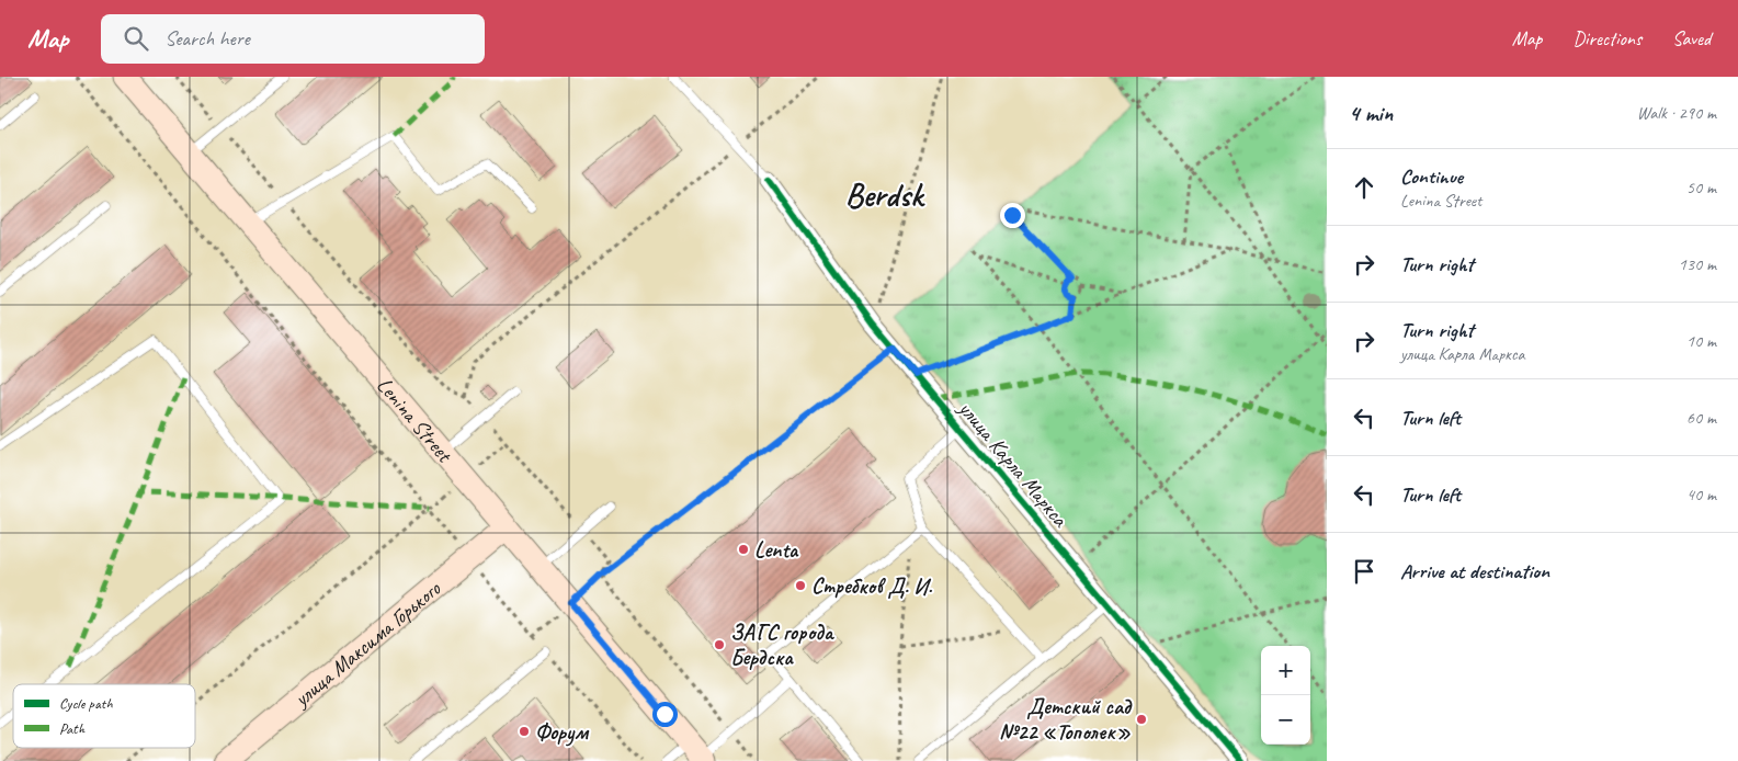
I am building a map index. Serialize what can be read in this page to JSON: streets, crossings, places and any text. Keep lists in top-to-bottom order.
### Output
{
  "streets": {
    "main road": ["Lenina Street", "улица Максима Горького"],
    "street": ["улица Карла Маркса"]
  },
  "crossings": [
    ["Lenina Street", "улица Максима Горького"]
  ],
  "districts": ["Berdsk"],
  "places": [
    "Lenta",
    "Стребков Д. И.",
    "ЗАГС города Бердска",
    "Детский сад №22 «Тополек»",
    "Форум"
  ],
  "legend": ["Cycle path", "Path"],
  "page": {
    "header": "Map",
    "search": "Search here",
    "nav": ["Map", "Directions", "Saved"],
    "heading": ["4 min", "Walk · 290 m"],
    "list": [
      ["Continue", "Lenina Street", "50 m"],
      ["Turn right", "130 m"],
      ["Turn right", "улица Карла Маркса", "10 m"],
      ["Turn left", "60 m"],
      ["Turn left", "40 m"],
      "Arrive at destination"
    ],
    "map_buttons": ["+", "−"]
  }
}
